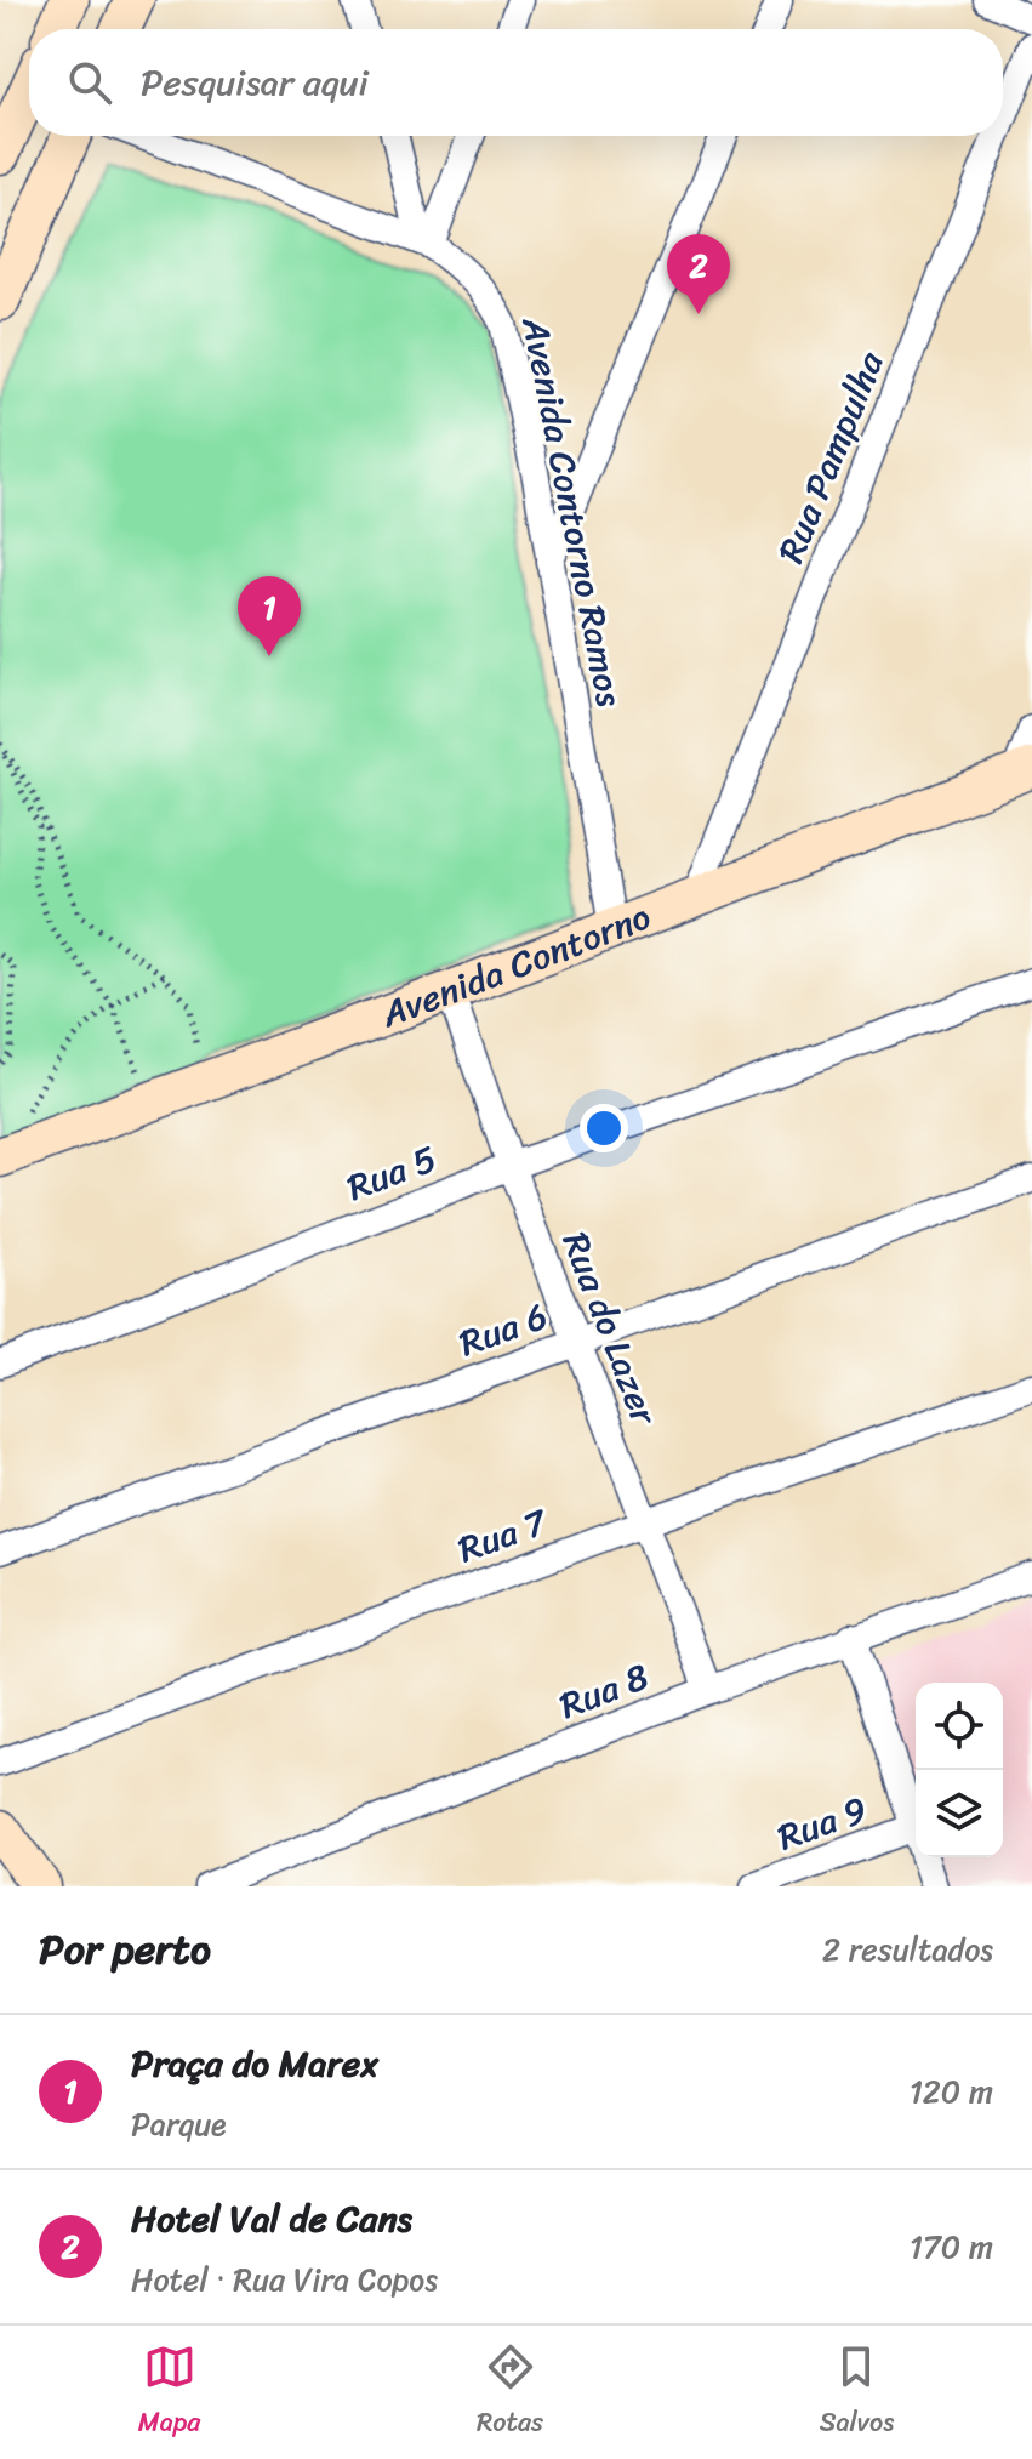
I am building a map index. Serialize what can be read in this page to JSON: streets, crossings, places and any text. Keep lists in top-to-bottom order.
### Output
{
  "streets": {
    "street": [
      "Rua Pampulha",
      "Avenida Contorno Ramos",
      "Avenida Contorno",
      "Rua 5",
      "Rua do Lazer",
      "Rua 6",
      "Rua 7",
      "Rua 8",
      "Rua 9"
    ]
  },
  "crossings": [
    ["Rua Pampulha", "Avenida Contorno"],
    ["Avenida Contorno Ramos", "Avenida Contorno"],
    ["Avenida Contorno", "Rua do Lazer"],
    ["Rua 5", "Rua do Lazer"],
    ["Rua do Lazer", "Rua 6"],
    ["Rua do Lazer", "Rua 7"],
    ["Rua do Lazer", "Rua 8"]
  ],
  "page": {
    "search": "Pesquisar aqui",
    "pins": ["2", "1"],
    "heading": ["Por perto", "2 resultados"],
    "list": [
      {
        "mark": "1",
        "name": "Praça do Marex",
        "note": "Parque",
        "value": "120 m"
      },
      {
        "mark": "2",
        "name": "Hotel Val de Cans",
        "note": "Hotel · Rua Vira Copos",
        "value": "170 m"
      }
    ],
    "nav": ["Mapa", "Rotas", "Salvos"]
  }
}
